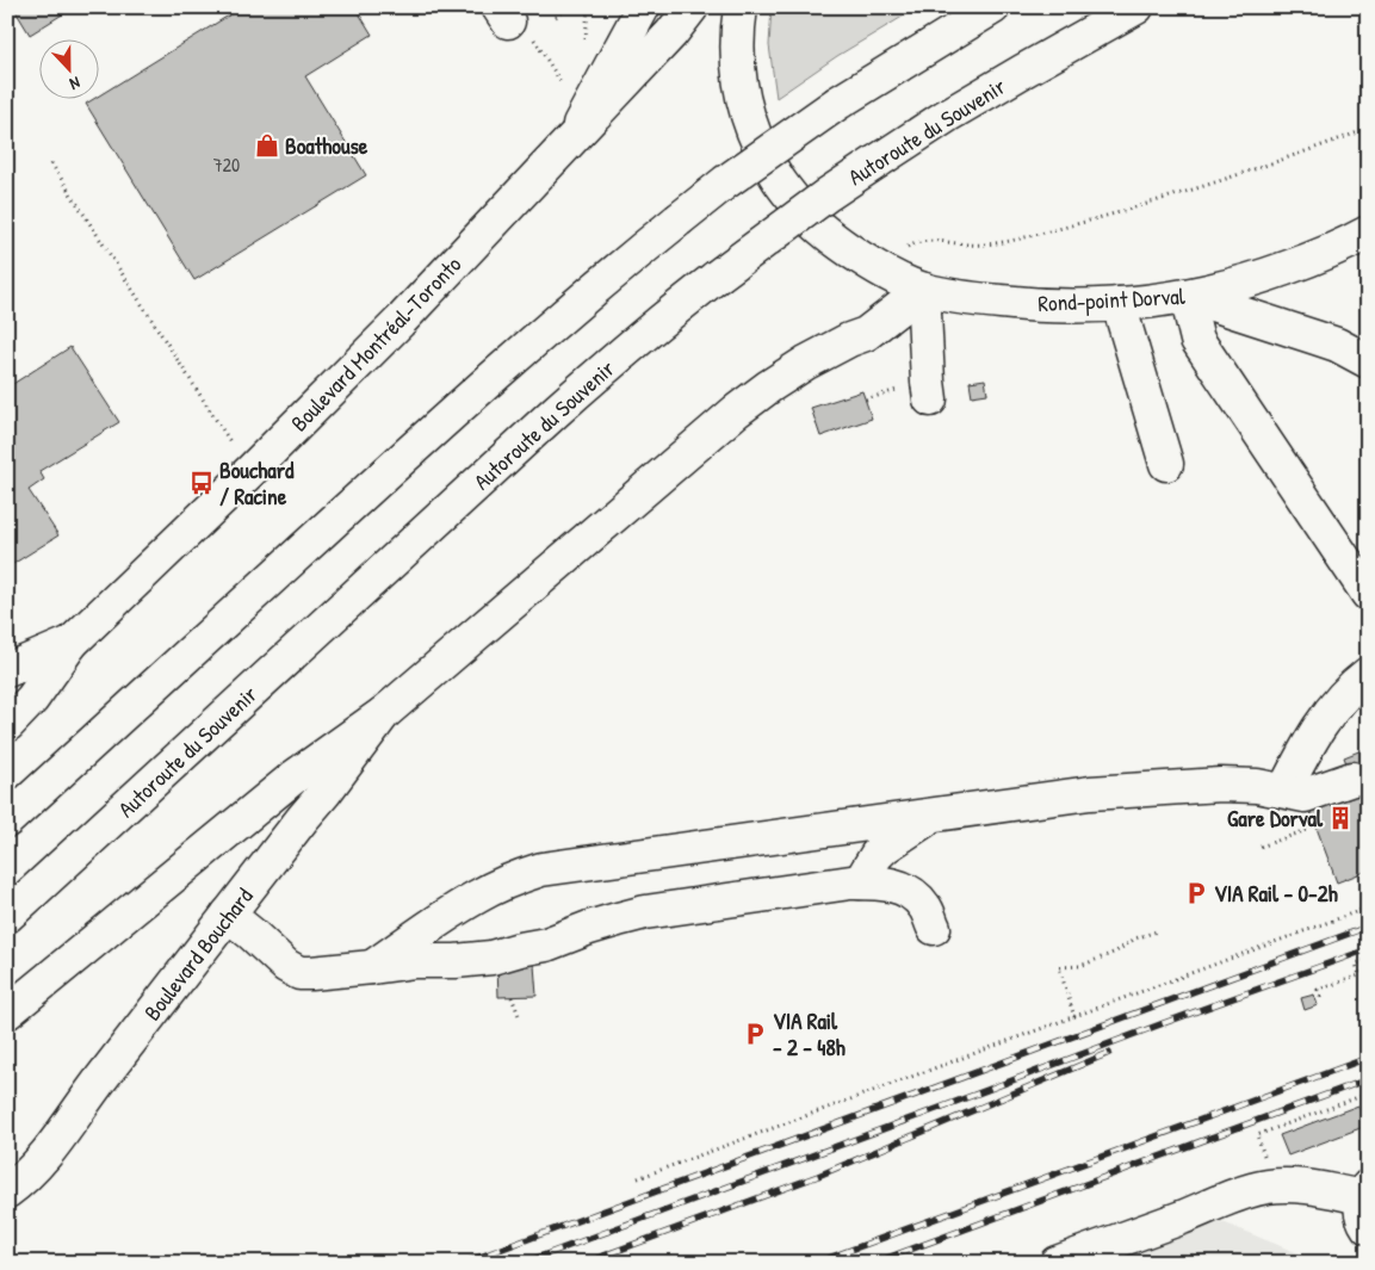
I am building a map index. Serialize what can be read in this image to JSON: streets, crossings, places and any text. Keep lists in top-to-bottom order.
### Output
{
  "streets": {
    "main road": [
      "Autoroute du Souvenir",
      "Rond-point Dorval",
      "Boulevard Montréal-Toronto",
      "Boulevard Bouchard"
    ]
  },
  "places": {
    "shop": ["Boathouse"],
    "bus stop": ["Bouchard / Racine"],
    "building": ["Gare Dorval"],
    "parking": ["VIA Rail - 0-2h", "VIA Rail - 2 - 48h"]
  },
  "house_numbers": ["720"],
  "north": "bottom"
}
